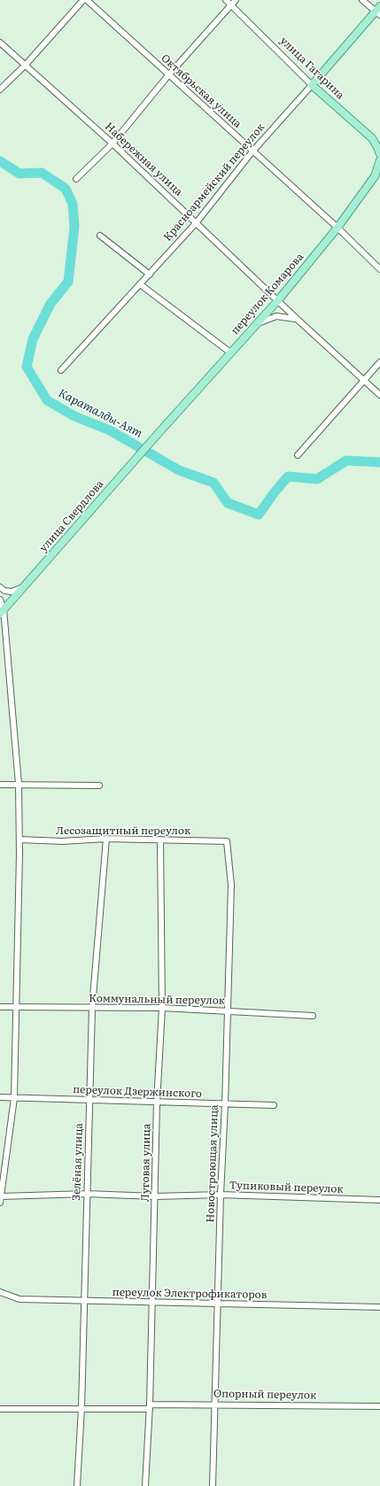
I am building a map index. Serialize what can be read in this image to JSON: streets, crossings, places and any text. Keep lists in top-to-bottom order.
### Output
{
  "streets": {
    "main road": [
      "улица Гагарина",
      "Красноармейский переулок",
      "переулок Комарова",
      "улица Свердлова"
    ],
    "street": [
      "Октябрьская улица",
      "Набережная улица",
      "Лесозащитный переулок",
      "Коммунальный переулок",
      "переулок Дзержинского",
      "Зелёная улица",
      "Луговая улица",
      "Новостроющая улица",
      "Тупиковый переулок",
      "переулок Электрофикаторов",
      "Опорный переулок"
    ]
  },
  "crossings": [
    ["улица Гагарина", "Красноармейский переулок"],
    ["Октябрьская улица", "Красноармейский переулок"],
    ["Октябрьская улица", "переулок Комарова"],
    ["Набережная улица", "Красноармейский переулок"],
    ["Набережная улица", "переулок Комарова"],
    ["переулок Комарова", "улица Свердлова"],
    ["Лесозащитный переулок", "Зелёная улица"],
    ["Лесозащитный переулок", "Луговая улица"],
    ["Лесозащитный переулок", "Новостроющая улица"],
    ["Коммунальный переулок", "Зелёная улица"],
    ["Коммунальный переулок", "Луговая улица"],
    ["Коммунальный переулок", "Новостроющая улица"],
    ["переулок Дзержинского", "Зелёная улица"],
    ["переулок Дзержинского", "Луговая улица"],
    ["переулок Дзержинского", "Новостроющая улица"],
    ["Зелёная улица", "Тупиковый переулок"],
    ["Зелёная улица", "переулок Электрофикаторов"],
    ["Зелёная улица", "Опорный переулок"],
    ["Луговая улица", "Тупиковый переулок"],
    ["Луговая улица", "переулок Электрофикаторов"],
    ["Луговая улица", "Опорный переулок"],
    ["Новостроющая улица", "Тупиковый переулок"],
    ["Новостроющая улица", "переулок Электрофикаторов"],
    ["Новостроющая улица", "Опорный переулок"]
  ],
  "water": ["Караталды-Аят"]
}
